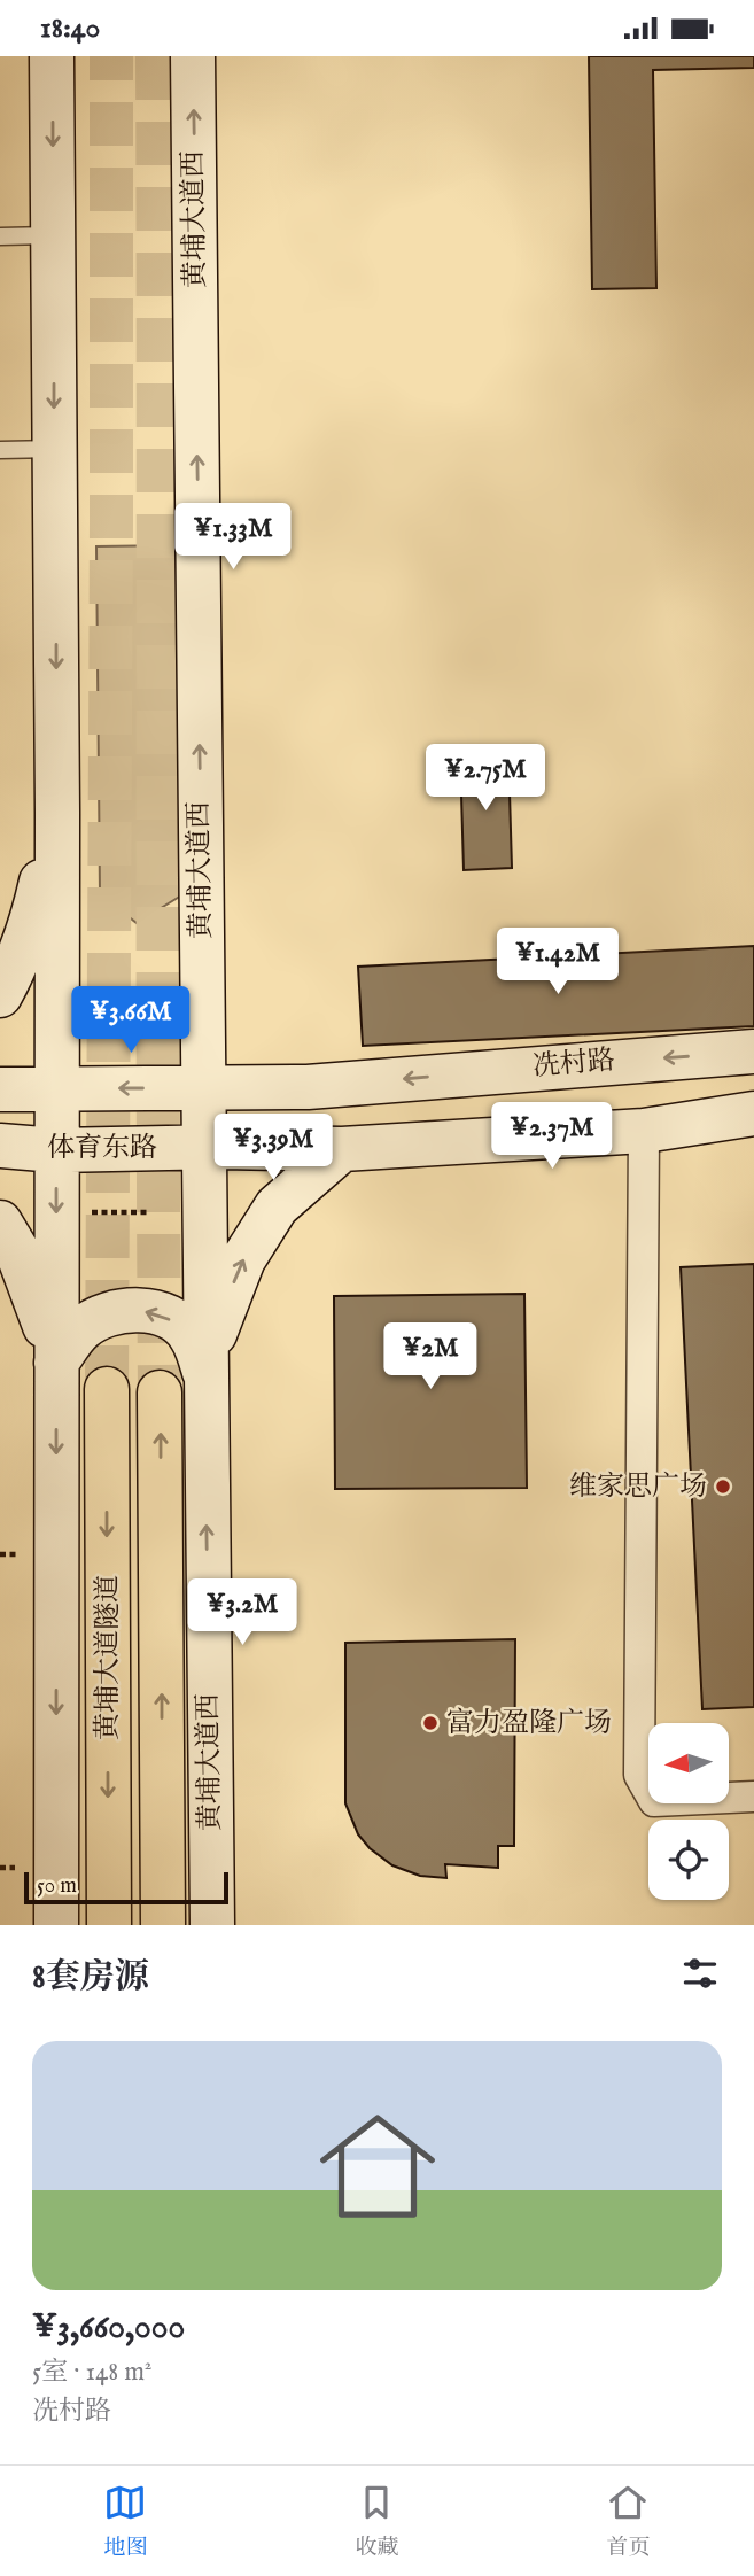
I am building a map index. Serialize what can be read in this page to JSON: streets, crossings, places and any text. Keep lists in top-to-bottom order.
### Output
{
  "streets": {
    "main road": [
      "黄埔大道西",
      "冼村路",
      "体育东路",
      "黄埔大道隧道"
    ]
  },
  "crossings": [
    ["黄埔大道西", "冼村路"],
    ["黄埔大道西", "体育东路"]
  ],
  "places": ["维家思广场", "富力盈隆广场"],
  "scale_bar": "50 m",
  "north": "left",
  "page": {
    "status": "18:40",
    "price": [
      "¥1.33M",
      "¥2.75M",
      "¥1.42M",
      "¥3.66M",
      "¥2.37M",
      "¥3.39M",
      "¥2M",
      "¥3.2M"
    ],
    "scale": "50 m",
    "heading": "8套房源",
    "list": [
      {
        "name": "¥3,660,000",
        "note": "5室 · 148 m² · 冼村路"
      }
    ],
    "tabs": ["地图", "收藏", "首页"]
  }
}
